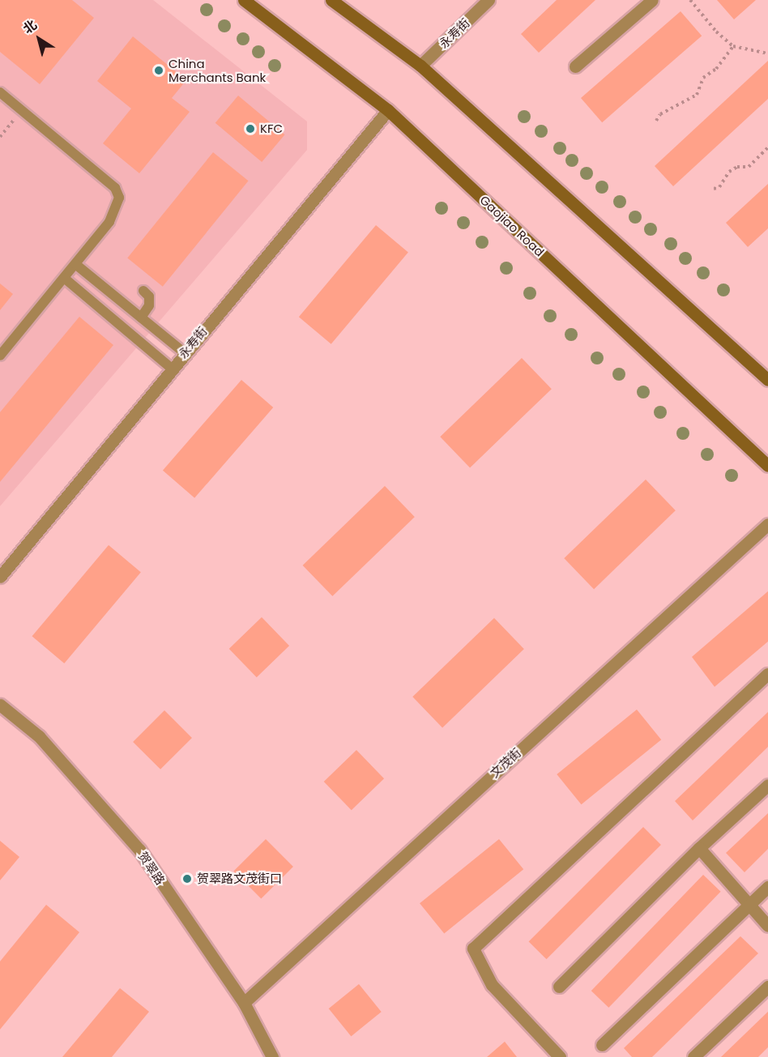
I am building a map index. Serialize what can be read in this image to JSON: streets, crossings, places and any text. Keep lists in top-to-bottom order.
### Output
{
  "streets": {
    "main road": ["Gaojiao Road"],
    "street": ["永寿街", "文茂街", "贺翠路"]
  },
  "crossings": [
    ["永寿街", "Gaojiao Road"],
    ["文茂街", "贺翠路"]
  ],
  "places": ["China Merchants Bank", "KFC", "贺翠路文茂街口"],
  "north": "top left"
}
